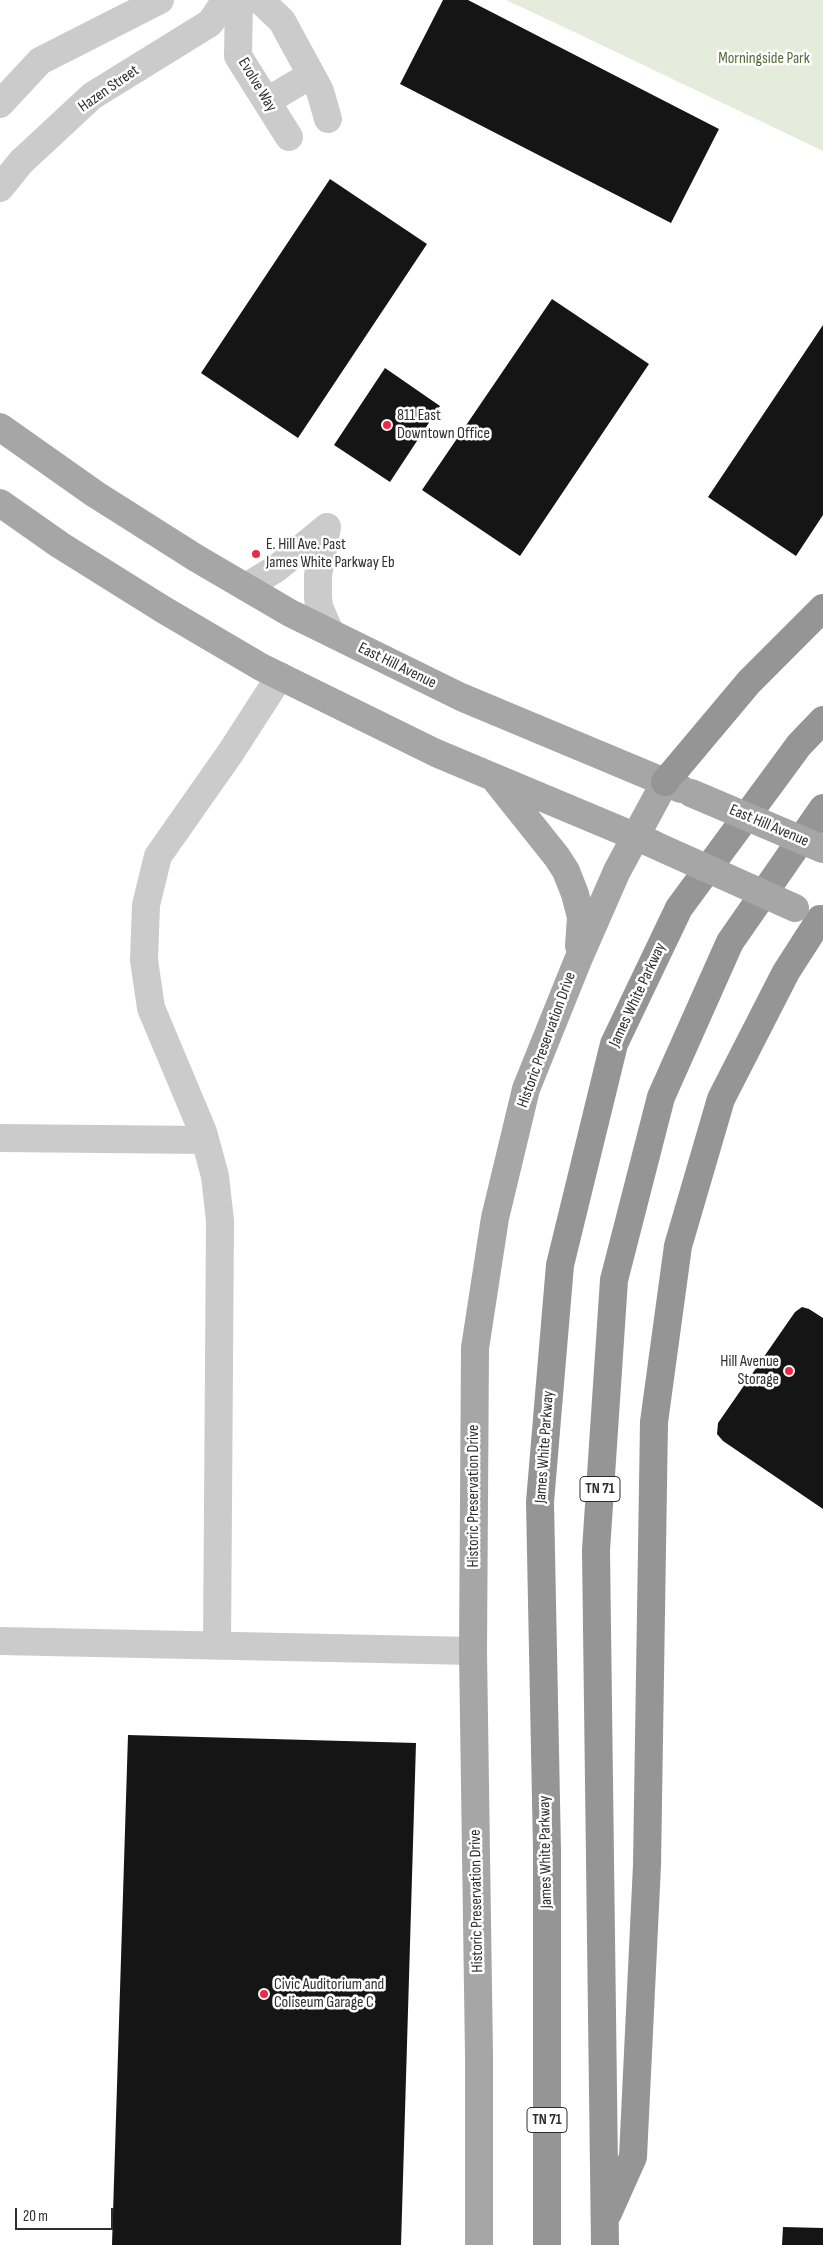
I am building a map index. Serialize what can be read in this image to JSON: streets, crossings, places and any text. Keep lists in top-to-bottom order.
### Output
{
  "streets": {
    "highway": ["James White Parkway", "TN 71"],
    "main road": ["East Hill Avenue", "Historic Preservation Drive"],
    "street": ["Evolve Way", "Hazen Street"]
  },
  "crossings": [
    ["East Hill Avenue", "Historic Preservation Drive"]
  ],
  "parks": ["Morningside Park"],
  "places": [
    "811 East Downtown Office",
    "E. Hill Ave. Past James White Parkway Eb",
    "Hill Avenue Storage",
    "Civic Auditorium and Coliseum Garage C"
  ],
  "scale_bar": "20 m"
}
